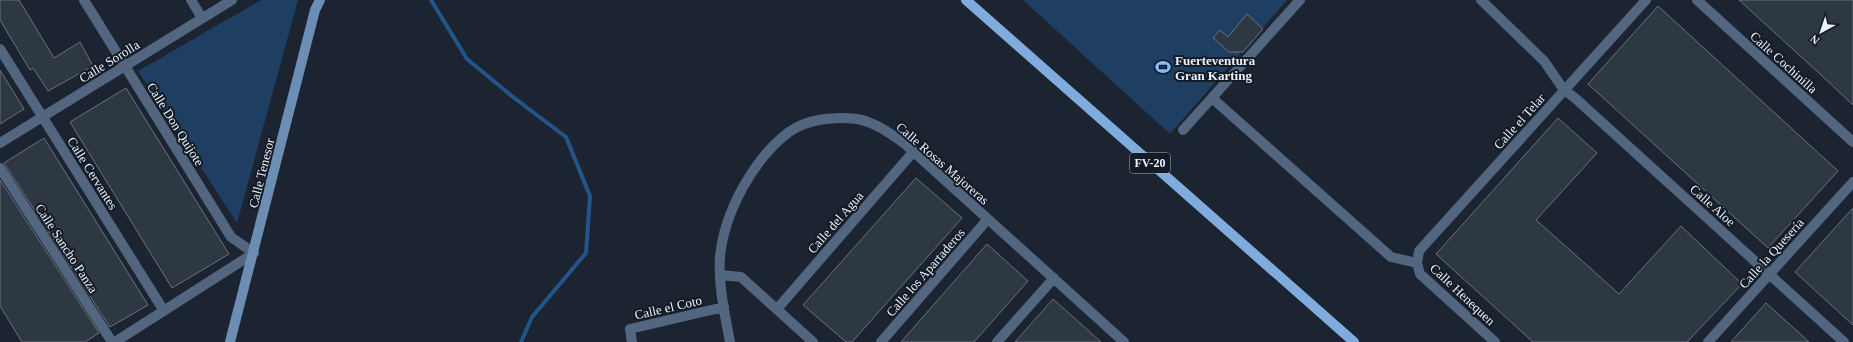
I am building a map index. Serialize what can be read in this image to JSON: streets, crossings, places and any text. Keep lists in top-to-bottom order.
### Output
{
  "streets": {
    "main road": ["FV-20"],
    "street": [
      "Calle Sorolla",
      "Calle Cochinilla",
      "Calle el Telar",
      "Calle Don Quijote",
      "Calle Rosas Majoreras",
      "Calle Cervantes",
      "Calle Tenesor",
      "Calle Aloe",
      "Calle del Agua",
      "Calle Sancho Panza",
      "Calle la Quesería",
      "Calle los Apartaderos",
      "Calle Henequen",
      "Calle el Coto"
    ]
  },
  "crossings": [
    ["Calle Sorolla", "Calle Don Quijote"],
    ["Calle Sorolla", "Calle Cervantes"],
    ["Calle el Telar", "Calle Aloe"],
    ["Calle el Telar", "Calle Henequen"],
    ["Calle Don Quijote", "Calle Tenesor"],
    ["Calle Rosas Majoreras", "Calle del Agua"],
    ["Calle Rosas Majoreras", "Calle los Apartaderos"],
    ["Calle Rosas Majoreras", "Calle el Coto"],
    ["Calle Aloe", "Calle la Quesería"]
  ],
  "places": {
    "sports": ["Fuerteventura Gran Karting"]
  },
  "north": "bottom left"
}
